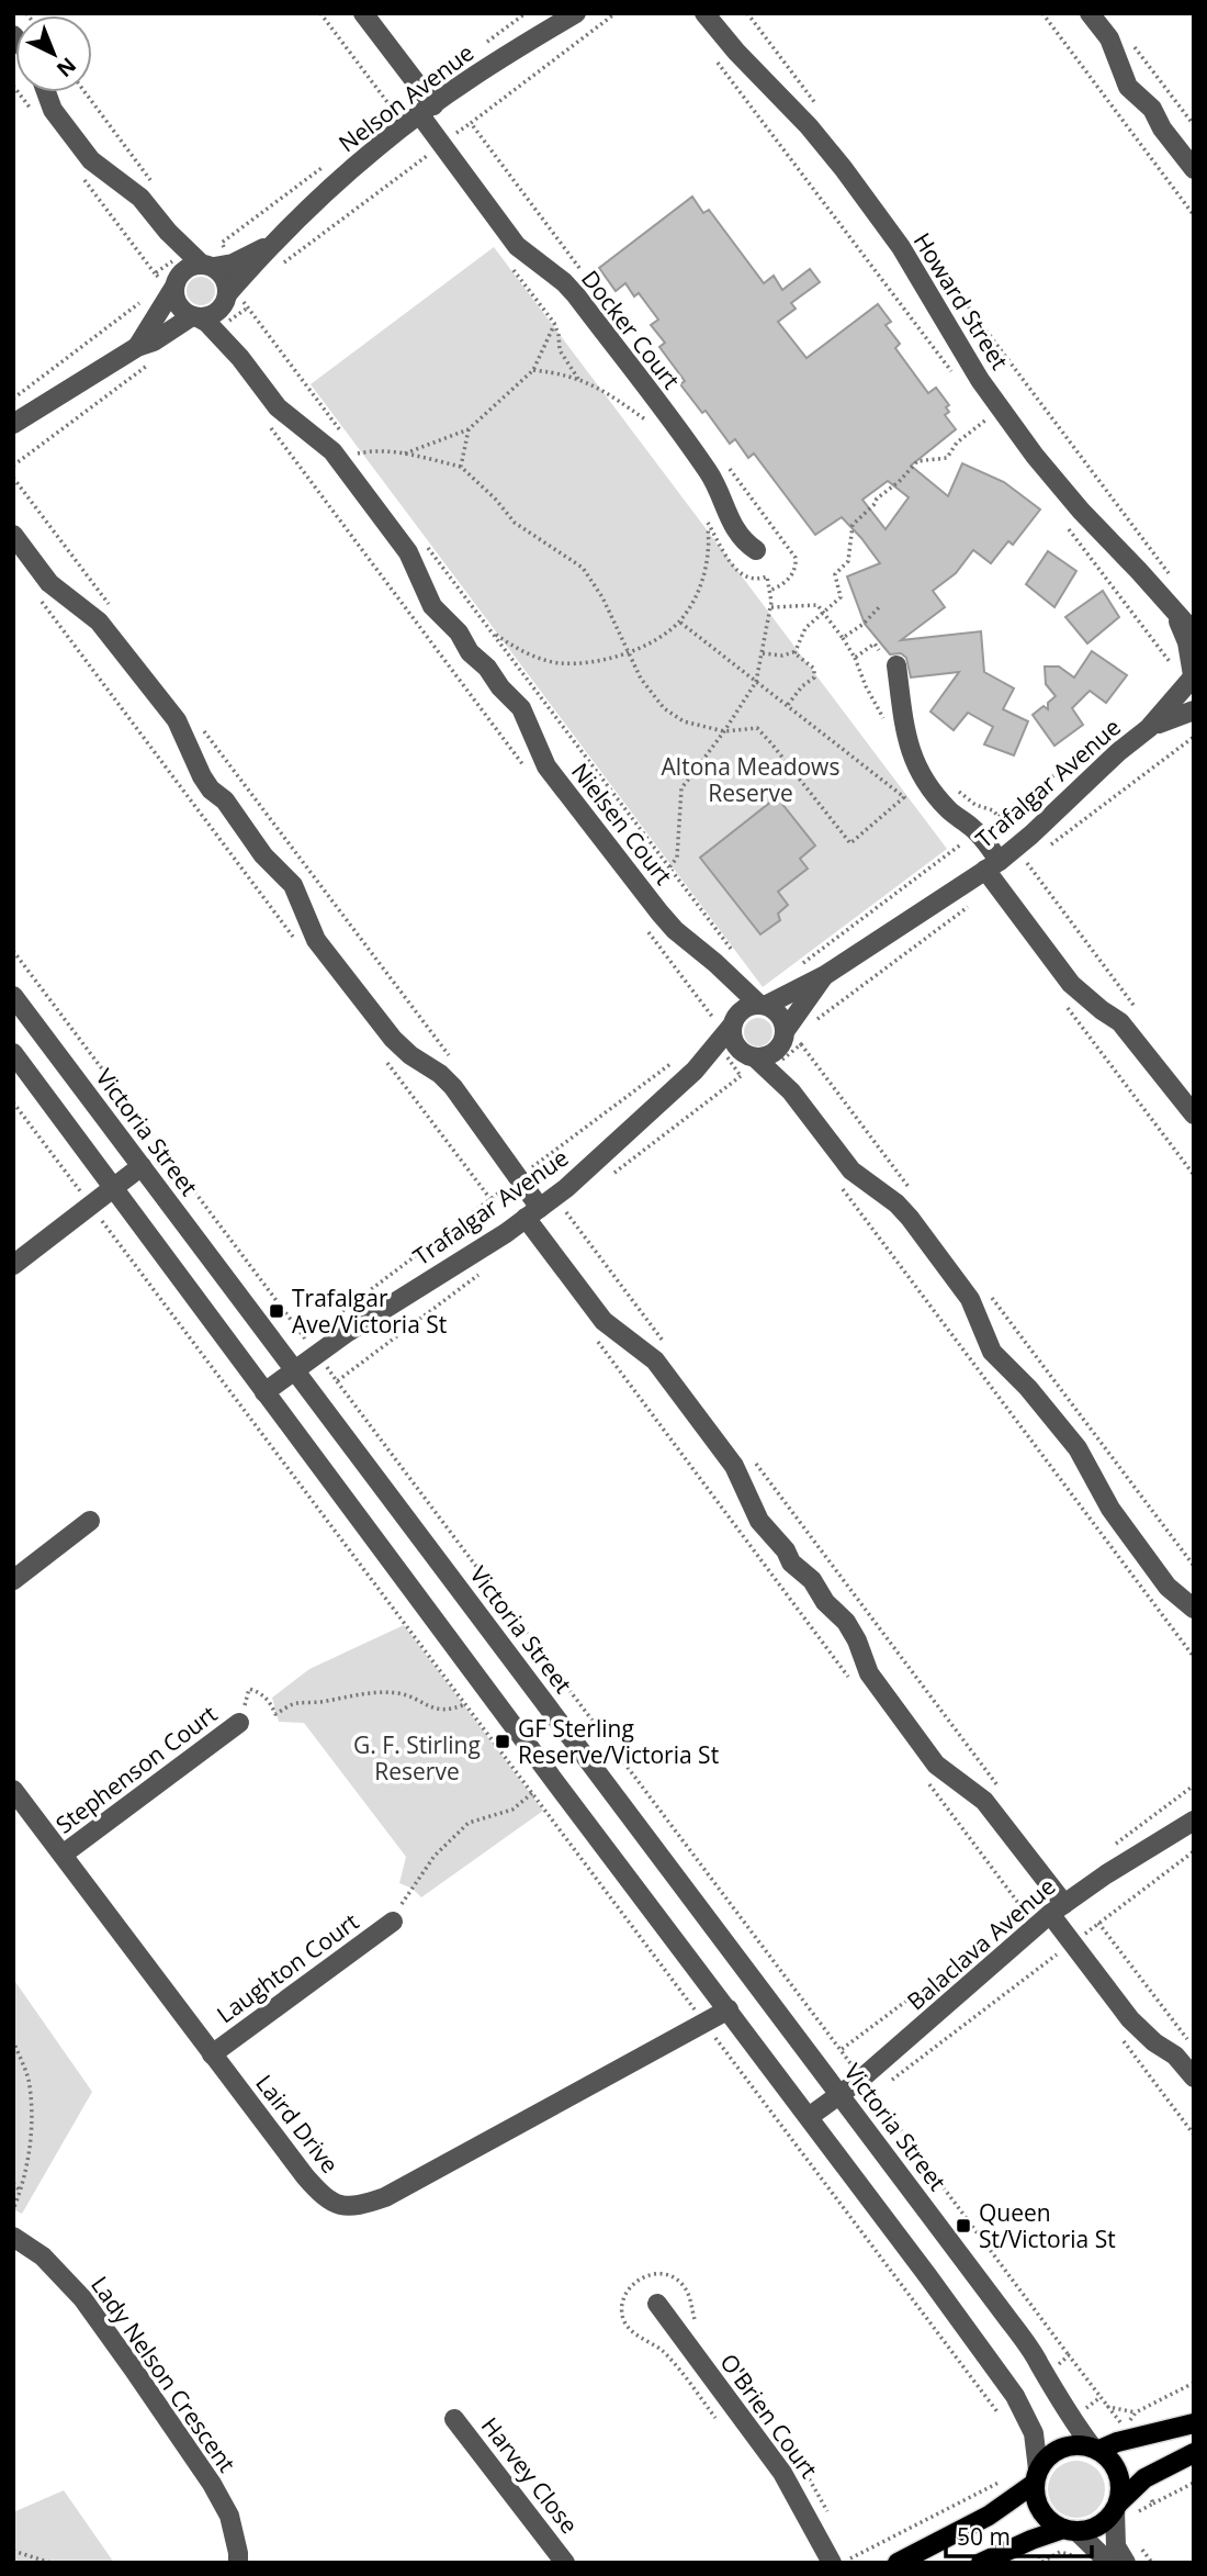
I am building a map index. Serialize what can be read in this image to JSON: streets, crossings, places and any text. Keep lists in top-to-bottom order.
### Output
{
  "streets": {
    "street": [
      "Nelson Avenue",
      "Howard Street",
      "Docker Court",
      "Trafalgar Avenue",
      "Nielsen Court",
      "Victoria Street",
      "Stephenson Court",
      "Balaclava Avenue",
      "Laughton Court",
      "Laird Drive",
      "Lady Nelson Crescent",
      "O'Brien Court",
      "Harvey Close"
    ]
  },
  "crossings": [
    ["Nelson Avenue", "Docker Court"],
    ["Howard Street", "Trafalgar Avenue"],
    ["Trafalgar Avenue", "Nielsen Court"],
    ["Trafalgar Avenue", "Victoria Street"],
    ["Victoria Street", "Balaclava Avenue"],
    ["Stephenson Court", "Laird Drive"],
    ["Laughton Court", "Laird Drive"]
  ],
  "parks": ["Altona Meadows Reserve", "G. F. Stirling Reserve"],
  "places": {
    "transit": ["Trafalgar Ave/Victoria St", "GF Sterling Reserve/Victoria St", "Queen St/Victoria St"]
  },
  "scale_bar": "50 m",
  "north": "bottom right"
}
